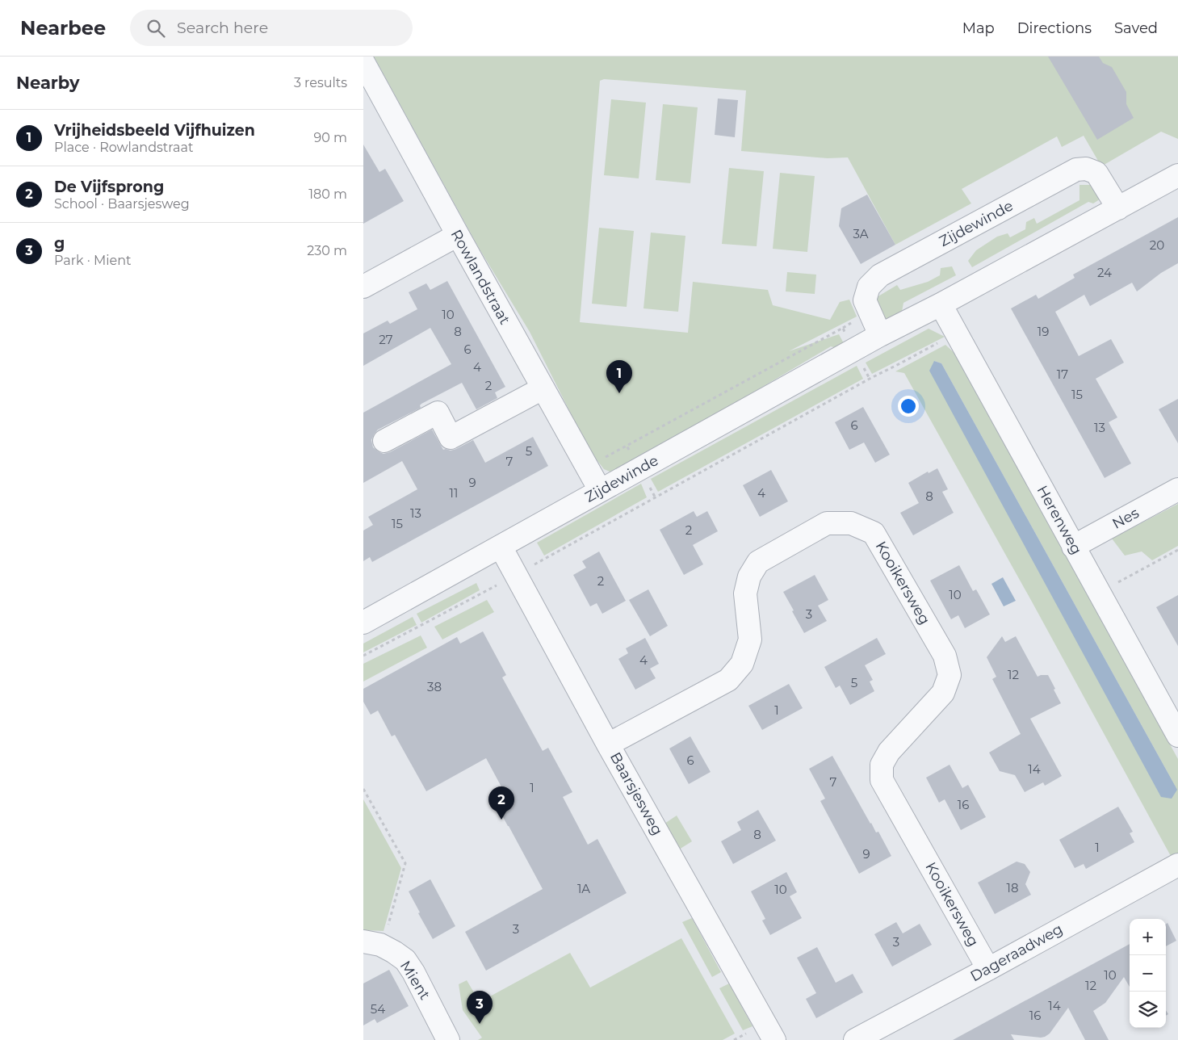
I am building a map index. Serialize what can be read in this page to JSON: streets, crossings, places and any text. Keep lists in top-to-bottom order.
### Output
{
  "streets": {
    "street": [
      "Zijdewinde",
      "Rowlandstraat",
      "Nes",
      "Herenweg",
      "Kooikersweg",
      "Baarsjesweg",
      "Dageraadweg",
      "Mient"
    ]
  },
  "crossings": [
    ["Zijdewinde", "Rowlandstraat"],
    ["Zijdewinde", "Herenweg"],
    ["Zijdewinde", "Baarsjesweg"],
    ["Nes", "Herenweg"],
    ["Kooikersweg", "Baarsjesweg"],
    ["Kooikersweg", "Dageraadweg"]
  ],
  "house_numbers": [
    "3A",
    "20",
    "24",
    "10",
    "8",
    "19",
    "27",
    "6",
    "4",
    "17",
    "2",
    "15",
    "6",
    "13",
    "5",
    "7",
    "9",
    "11",
    "4",
    "8",
    "13",
    "15",
    "2",
    "2",
    "10",
    "3",
    "4",
    "12",
    "5",
    "38",
    "1",
    "6",
    "14",
    "7",
    "1",
    "16",
    "8",
    "1",
    "9",
    "18",
    "1A",
    "10",
    "3",
    "3",
    "10",
    "12",
    "14",
    "54",
    "16"
  ],
  "page": {
    "header": "Nearbee",
    "search": "Search here",
    "nav": ["Map", "Directions", "Saved"],
    "heading": ["Nearby", "3 results"],
    "list": [
      {
        "mark": "1",
        "name": "Vrijheidsbeeld Vijfhuizen",
        "note": "Place · Rowlandstraat",
        "value": "90 m"
      },
      {
        "mark": "2",
        "name": "De Vijfsprong",
        "note": "School · Baarsjesweg",
        "value": "180 m"
      },
      {
        "mark": "3",
        "name": "g",
        "note": "Park · Mient",
        "value": "230 m"
      }
    ],
    "pins": ["1", "2", "3"],
    "map_buttons": ["+", "−"]
  }
}
